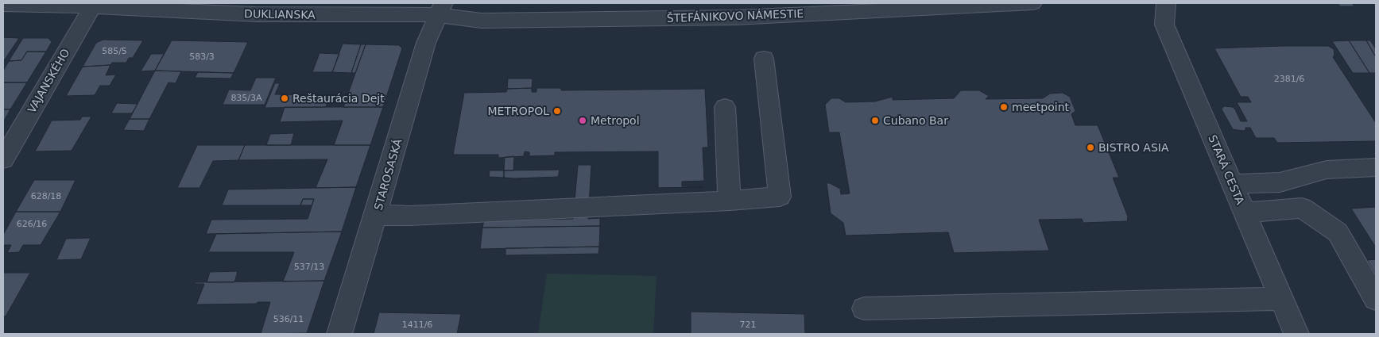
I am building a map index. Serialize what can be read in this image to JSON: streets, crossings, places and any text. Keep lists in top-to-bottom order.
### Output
{
  "streets": {
    "street": [
      "DUKLIANSKA",
      "ŠTEFÁNIKOVO NÁMESTIE",
      "VAJANSKÉHO",
      "STARÁ CESTA",
      "STAROSASKÁ"
    ]
  },
  "crossings": [
    ["DUKLIANSKA", "ŠTEFÁNIKOVO NÁMESTIE"],
    ["DUKLIANSKA", "VAJANSKÉHO"],
    ["DUKLIANSKA", "STAROSASKÁ"],
    ["ŠTEFÁNIKOVO NÁMESTIE", "STAROSASKÁ"]
  ],
  "places": [
    "Reštaurácia Dejt",
    "meetpoint",
    "METROPOL",
    "Metropol",
    "Cubano Bar",
    "BISTRO ASIA"
  ],
  "house_numbers": [
    "585/5",
    "583/3",
    "2381/6",
    "835/3A",
    "628/18",
    "626/16",
    "537/13",
    "536/11",
    "1411/6",
    "721"
  ]
}
